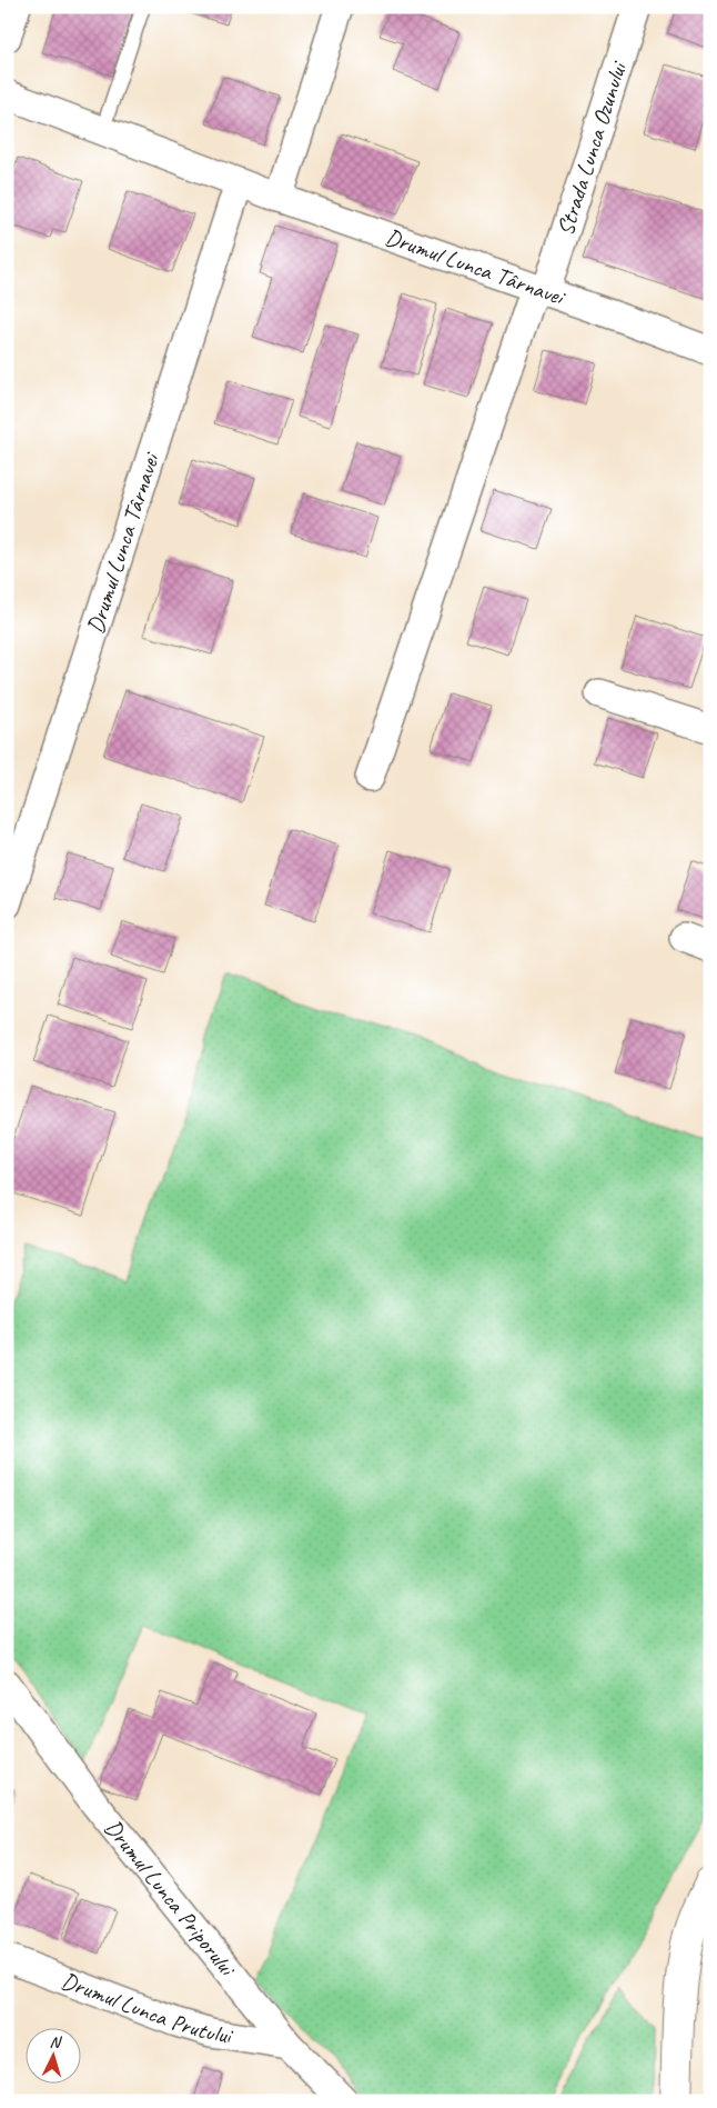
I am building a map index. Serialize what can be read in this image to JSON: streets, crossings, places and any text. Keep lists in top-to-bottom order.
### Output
{
  "streets": {
    "street": [
      "Strada Lunca Ozunului",
      "Drumul Lunca Târnavei",
      "Drumul Lunca Priporului",
      "Drumul Lunca Prutului"
    ]
  },
  "crossings": [
    ["Strada Lunca Ozunului", "Drumul Lunca Târnavei"],
    ["Drumul Lunca Priporului", "Drumul Lunca Prutului"]
  ],
  "north": "top"
}
